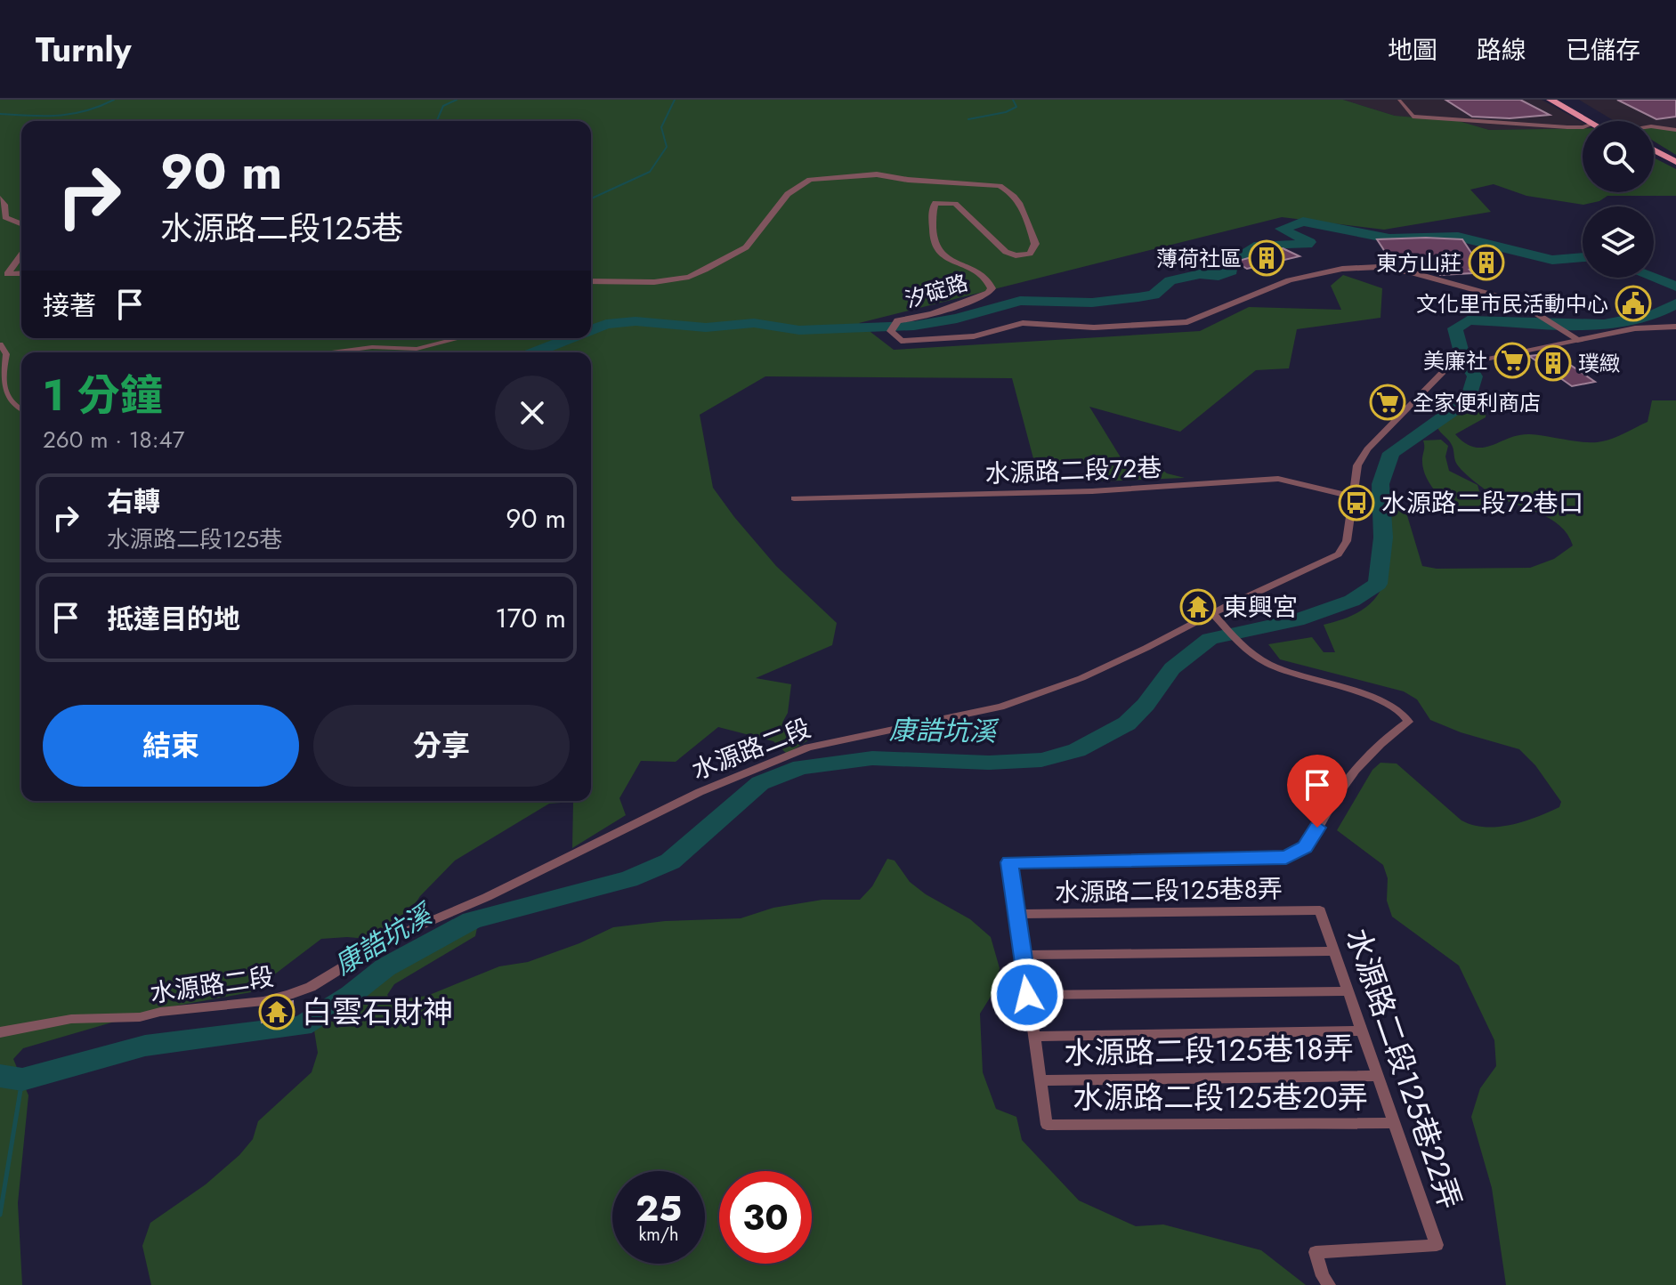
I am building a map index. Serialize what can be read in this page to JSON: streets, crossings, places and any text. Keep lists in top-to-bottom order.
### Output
{
  "streets": {
    "street": [
      "汐碇路",
      "水源路二段72巷",
      "水源路二段",
      "水源路二段125巷8弄",
      "水源路二段125巷18弄",
      "水源路二段125巷22弄",
      "水源路二段125巷20弄"
    ]
  },
  "crossings": [
    ["汐碇路", "水源路二段"],
    ["水源路二段72巷", "水源路二段"],
    ["水源路二段125巷8弄", "水源路二段125巷22弄"],
    ["水源路二段125巷18弄", "水源路二段125巷22弄"],
    ["水源路二段125巷18弄", "水源路二段125巷20弄"],
    ["水源路二段125巷22弄", "水源路二段125巷20弄"]
  ],
  "water": ["康誥坑溪"],
  "places": {
    "building": ["薄荷社區", "東方山莊", "璞緻"],
    "public building": ["文化里市民活動中心"],
    "supermarket": ["美廉社", "全家便利商店"],
    "bus stop": ["水源路二段72巷口"],
    "temple": ["東興宮", "白雲石財神"]
  },
  "page": {
    "header": "Turnly",
    "nav": ["地圖", "路線", "已儲存"],
    "turn": ["90 m", "水源路二段125巷"],
    "then": "接著",
    "heading": ["1 分鐘", "260 m · 18:47"],
    "list": [
      {
        "name": "右轉",
        "note": "水源路二段125巷",
        "value": "90 m"
      },
      {
        "name": "抵達目的地",
        "value": "170 m"
      }
    ],
    "buttons": ["結束", "分享"],
    "speed": "25 km/h",
    "limit": "30"
  }
}
